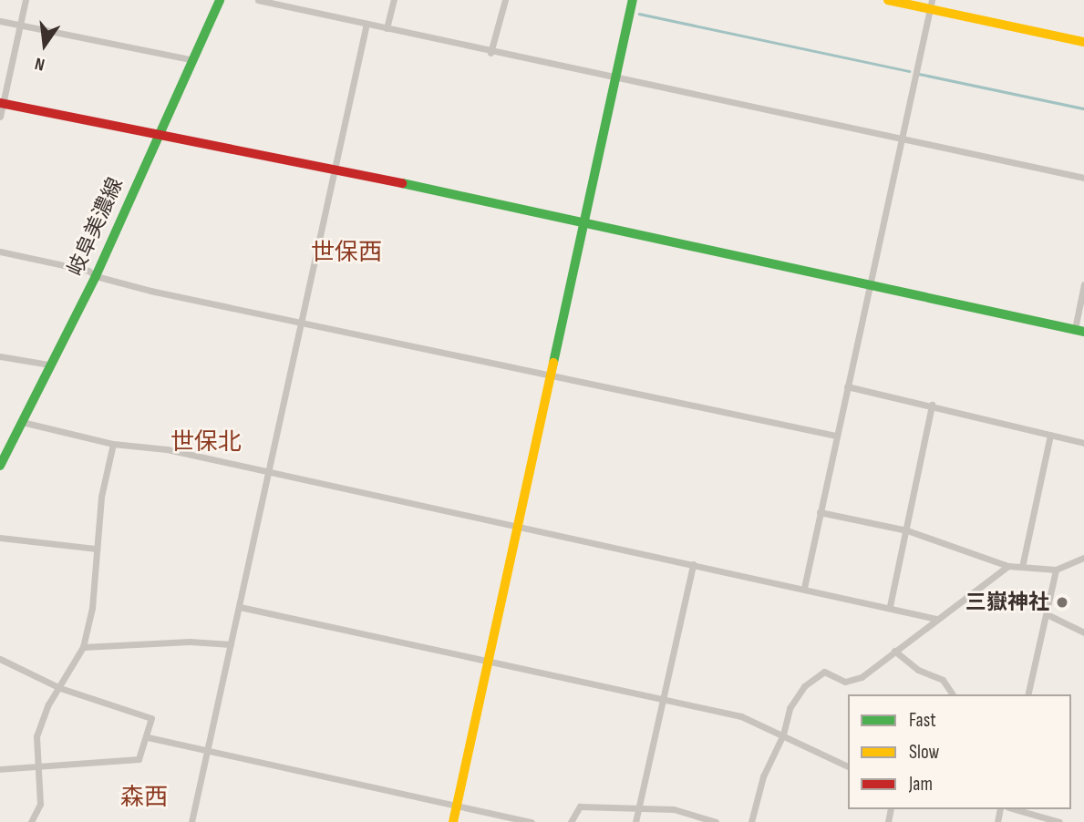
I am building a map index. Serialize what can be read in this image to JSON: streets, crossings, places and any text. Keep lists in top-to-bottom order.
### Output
{
  "streets": {
    "street": ["岐阜美濃線"]
  },
  "districts": ["世保西", "世保北", "森西"],
  "places": ["三嶽神社"],
  "legend": ["Fast", "Slow", "Jam"],
  "north": "bottom"
}
